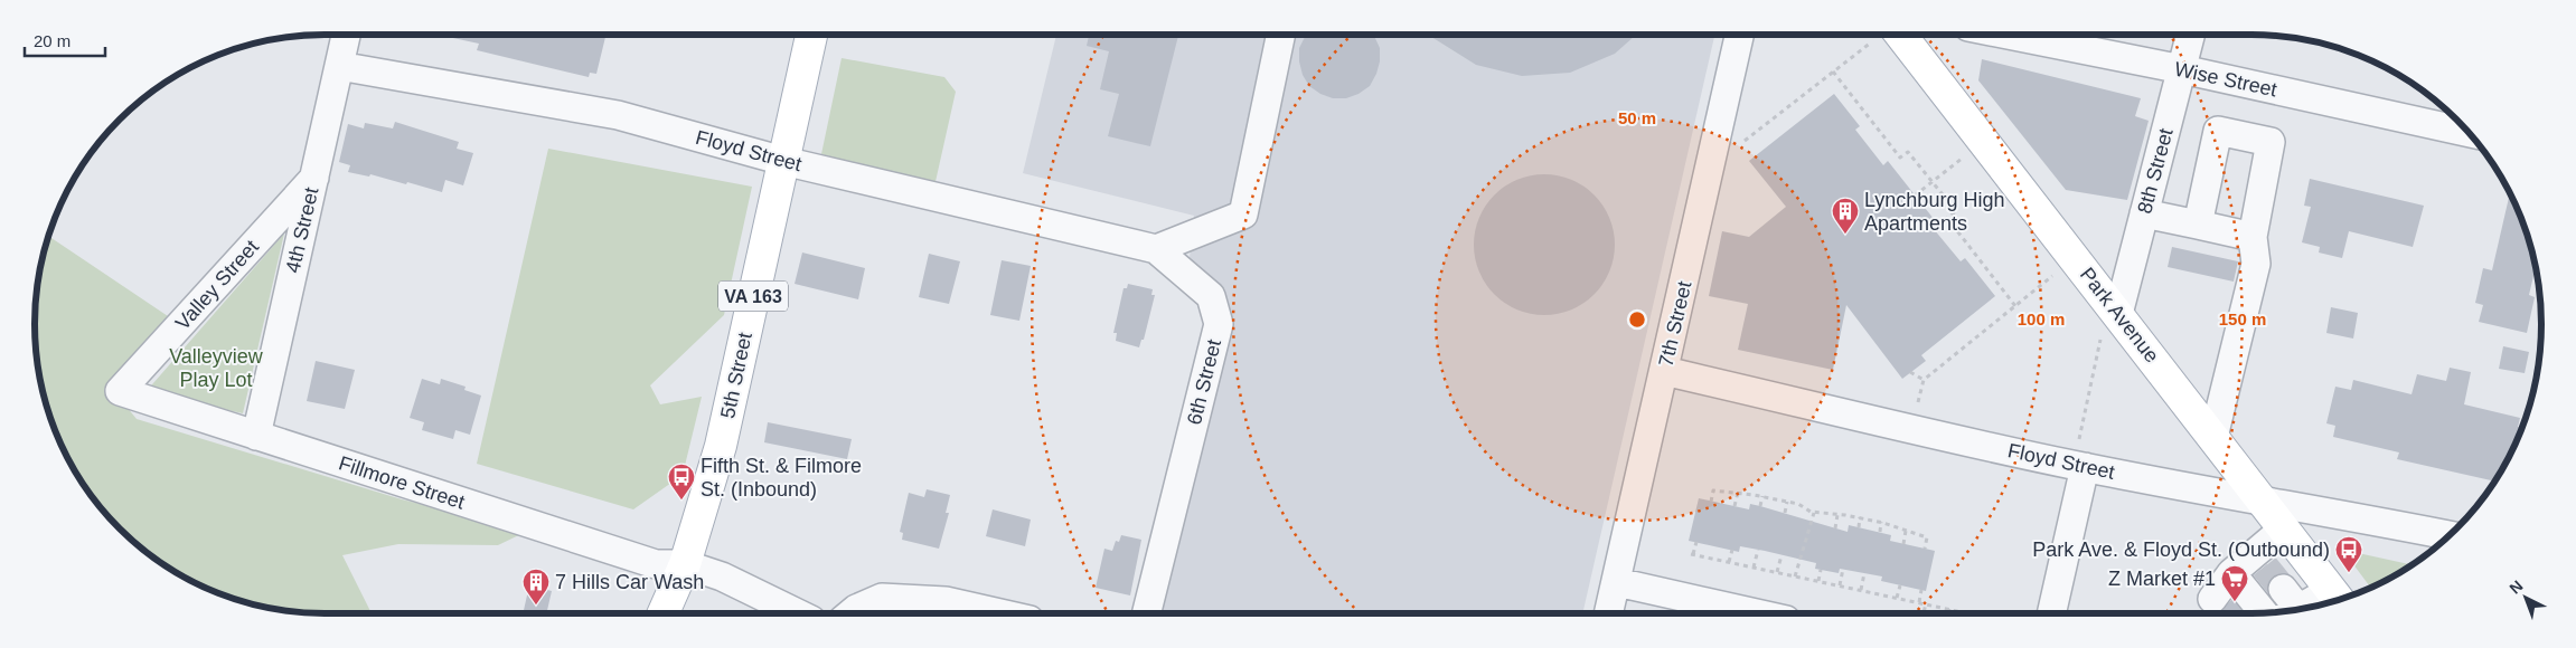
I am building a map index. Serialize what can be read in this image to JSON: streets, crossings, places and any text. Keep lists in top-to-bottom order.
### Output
{
  "streets": {
    "main road": ["VA 163", "Park Avenue", "5th Street"],
    "street": [
      "Wise Street",
      "Floyd Street",
      "8th Street",
      "4th Street",
      "Valley Street",
      "7th Street",
      "6th Street",
      "Fillmore Street"
    ]
  },
  "crossings": [
    ["Wise Street", "8th Street"],
    ["Floyd Street", "4th Street"],
    ["Floyd Street", "Park Avenue"],
    ["Floyd Street", "7th Street"],
    ["Floyd Street", "5th Street"],
    ["Floyd Street", "6th Street"],
    ["8th Street", "Park Avenue"],
    ["4th Street", "Valley Street"],
    ["4th Street", "Fillmore Street"],
    ["Valley Street", "Fillmore Street"],
    ["5th Street", "Fillmore Street"]
  ],
  "parks": ["Valleyview Play Lot"],
  "places": {
    "building": ["Lynchburg High Apartments", "7 Hills Car Wash"],
    "bus stop": ["Fifth St. & Filmore St. (Inbound)", "Park Ave. & Floyd St. (Outbound)"],
    "supermarket": ["Z Market #1"]
  },
  "scale_bar": "20 m",
  "north": "top left",
  "rings": ["50 m", "100 m", "150 m"]
}
